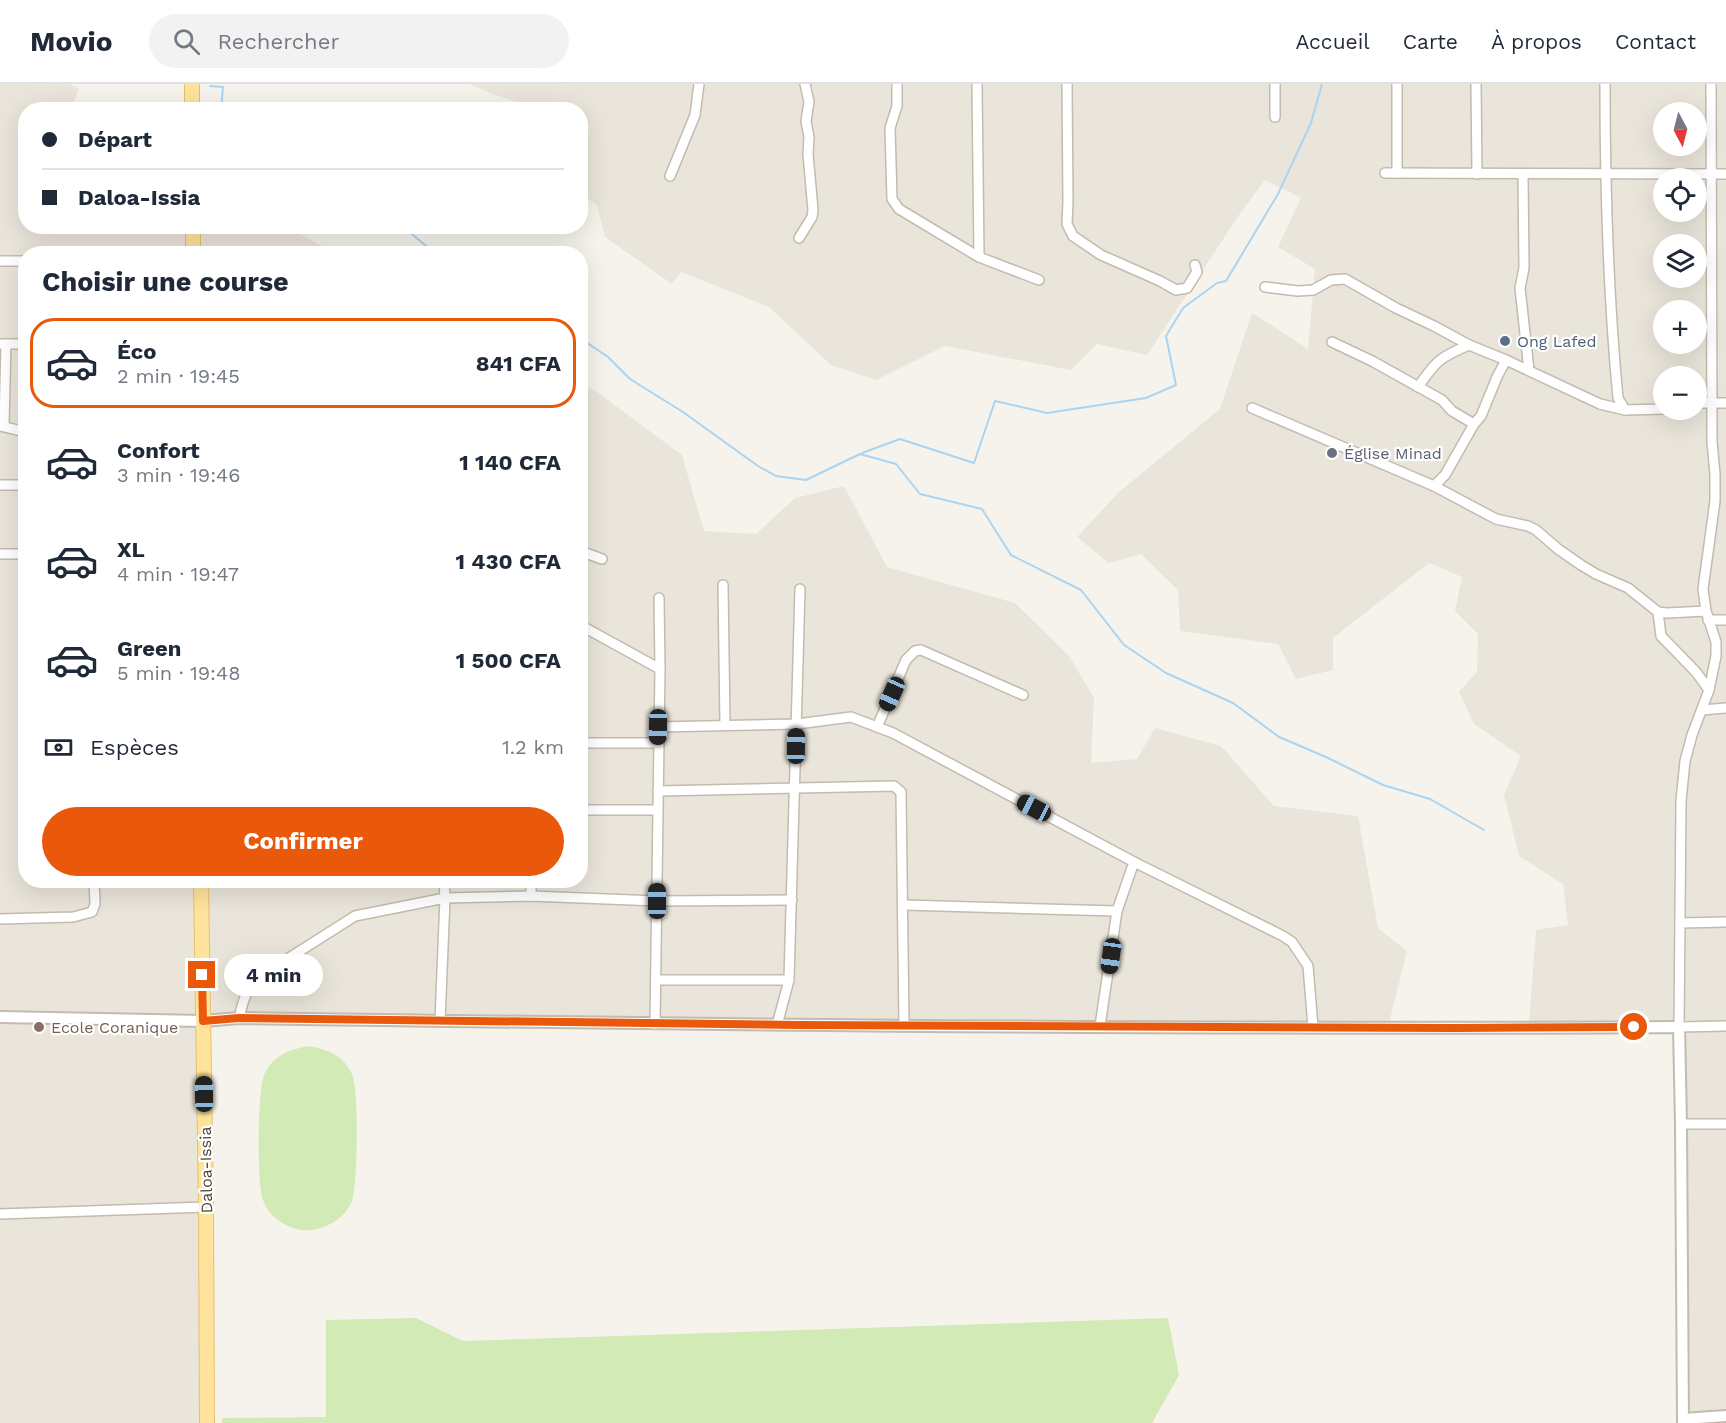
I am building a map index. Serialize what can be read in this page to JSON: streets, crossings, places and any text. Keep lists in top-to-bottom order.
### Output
{
  "streets": {
    "main road": ["Daloa-Issia"]
  },
  "places": ["Ong Lafed", "Église Minad", "Ecole Coranique"],
  "north": "bottom",
  "page": {
    "header": "Movio",
    "search": "Rechercher",
    "nav": [
      "Accueil",
      "Carte",
      "À propos",
      "Contact"
    ],
    "map_buttons": ["+", "−"],
    "banner": ["Départ", "Daloa-Issia"],
    "heading": "Choisir une course",
    "list": [
      {
        "name": "Éco",
        "note": "2 min · 19:45",
        "value": "841 CFA"
      },
      {
        "name": "Confort",
        "note": "3 min · 19:46",
        "value": "1 140 CFA"
      },
      {
        "name": "XL",
        "note": "4 min · 19:47",
        "value": "1 430 CFA"
      },
      {
        "name": "Green",
        "note": "5 min · 19:48",
        "value": "1 500 CFA"
      }
    ],
    "pay": ["Espèces", "1.2 km"],
    "buttons": "Confirmer",
    "bubble": "4 min"
  }
}
